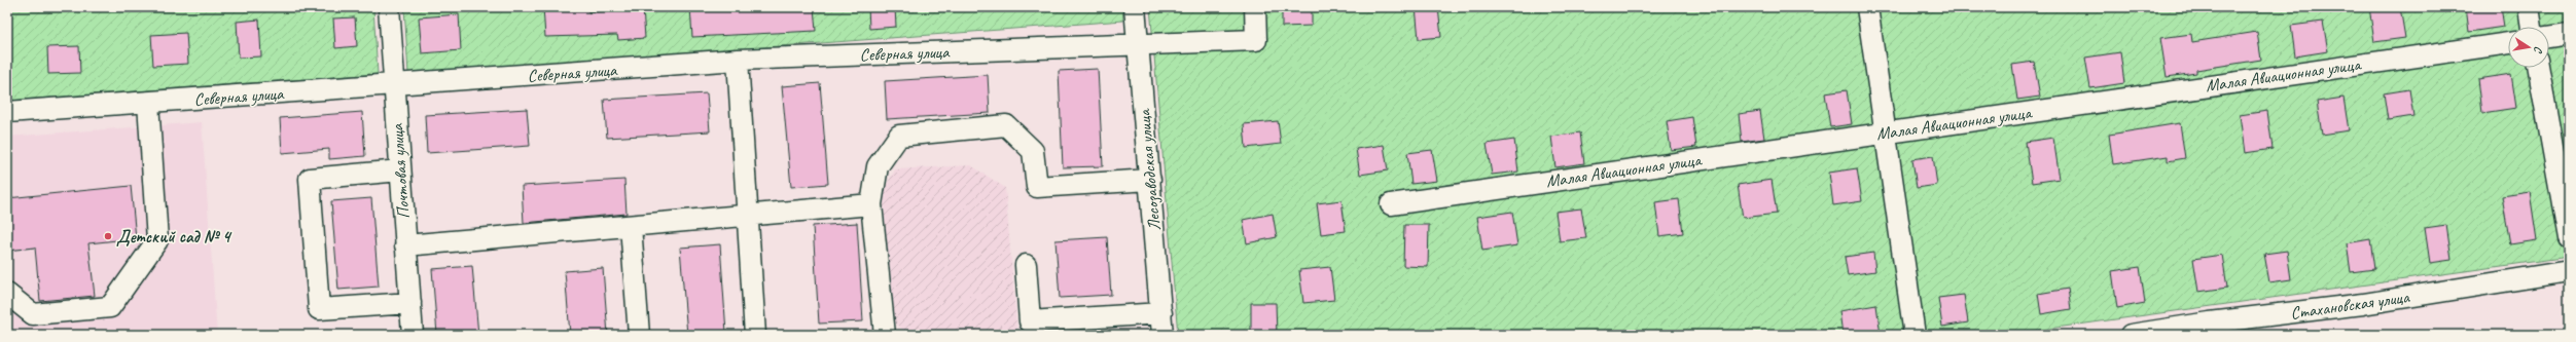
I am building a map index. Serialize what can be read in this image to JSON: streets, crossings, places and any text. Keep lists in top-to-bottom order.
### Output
{
  "streets": {
    "street": [
      "Северная улица",
      "Малая Авиационная улица",
      "Лесозаводская улица",
      "Почтовая улица",
      "Стахановская улица"
    ]
  },
  "crossings": [
    ["Северная улица", "Лесозаводская улица"],
    ["Северная улица", "Почтовая улица"]
  ],
  "places": ["Детский сад № 4"],
  "north": "right"
}
